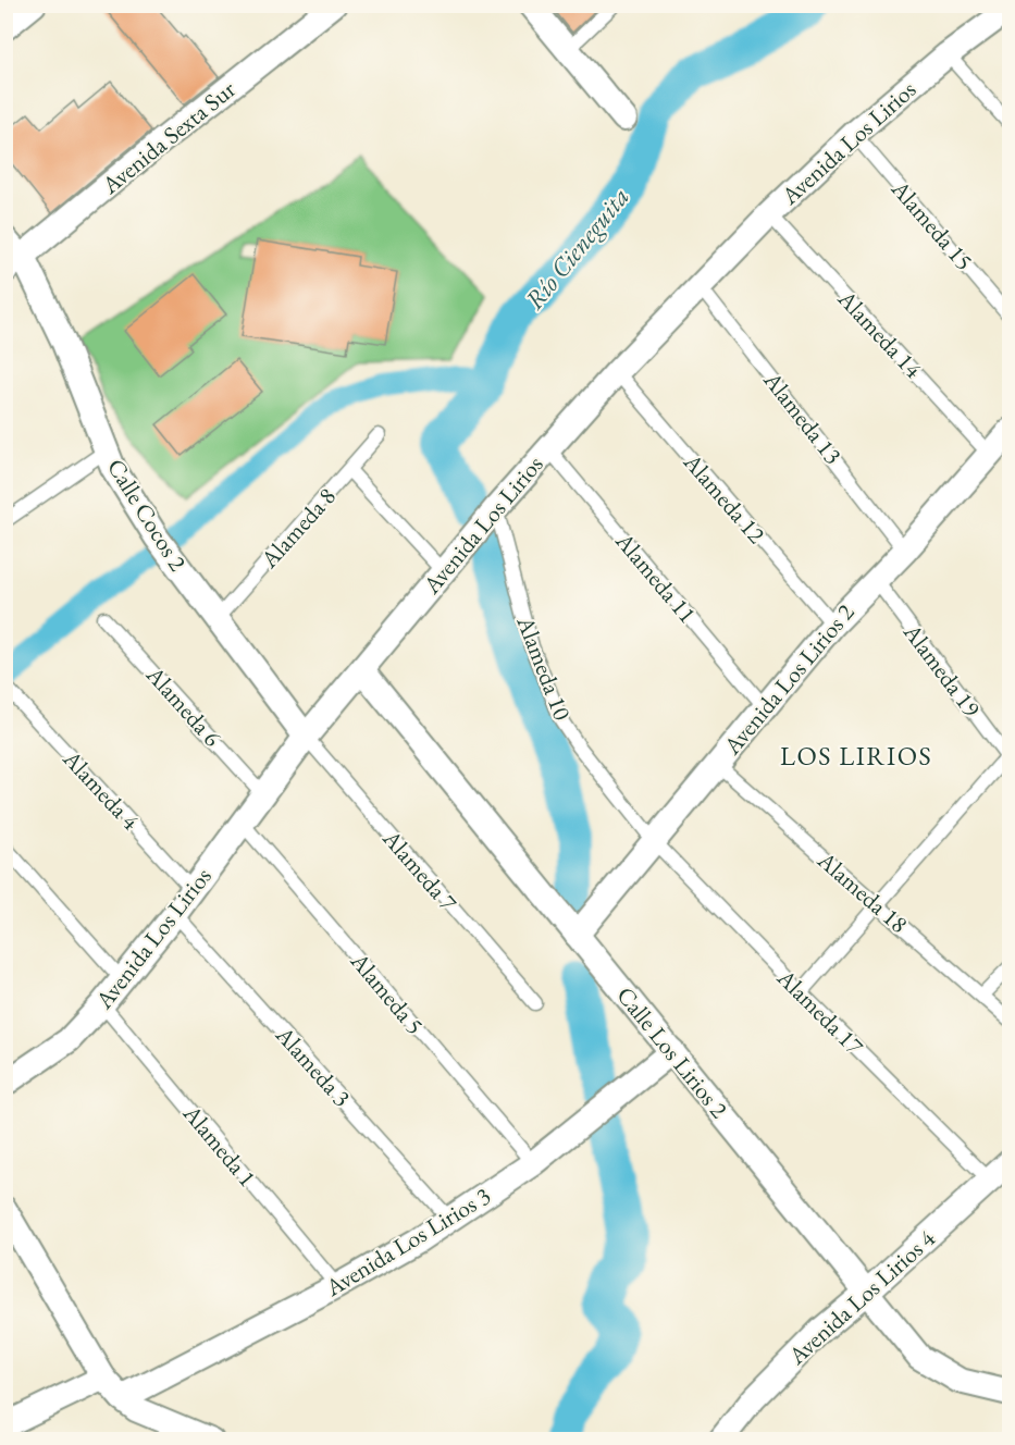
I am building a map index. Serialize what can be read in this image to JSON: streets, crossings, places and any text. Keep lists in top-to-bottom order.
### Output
{
  "streets": {
    "street": [
      "Avenida Sexta Sur",
      "Avenida Los Lirios",
      "Calle Cocos 2",
      "Avenida Los Lirios 2",
      "Calle Los Lirios 2",
      "Avenida Los Lirios 3",
      "Avenida Los Lirios 4"
    ],
    "lane": [
      "Alameda 15",
      "Alameda 14",
      "Alameda 13",
      "Alameda 12",
      "Alameda 8",
      "Alameda 11",
      "Alameda 10",
      "Alameda 19",
      "Alameda 6",
      "Alameda 4",
      "Alameda 7",
      "Alameda 18",
      "Alameda 5",
      "Alameda 17",
      "Alameda 3",
      "Alameda 1"
    ]
  },
  "crossings": [
    ["Avenida Sexta Sur", "Calle Cocos 2"],
    ["Avenida Los Lirios", "Alameda 15"],
    ["Avenida Los Lirios", "Alameda 14"],
    ["Avenida Los Lirios", "Alameda 13"],
    ["Avenida Los Lirios", "Alameda 12"],
    ["Avenida Los Lirios", "Calle Cocos 2"],
    ["Avenida Los Lirios", "Alameda 11"],
    ["Avenida Los Lirios", "Alameda 10"],
    ["Avenida Los Lirios", "Alameda 6"],
    ["Avenida Los Lirios", "Alameda 4"],
    ["Avenida Los Lirios", "Alameda 7"],
    ["Avenida Los Lirios", "Alameda 5"],
    ["Avenida Los Lirios", "Calle Los Lirios 2"],
    ["Avenida Los Lirios", "Alameda 3"],
    ["Avenida Los Lirios", "Alameda 1"],
    ["Alameda 14", "Avenida Los Lirios 2"],
    ["Alameda 13", "Avenida Los Lirios 2"],
    ["Alameda 12", "Avenida Los Lirios 2"],
    ["Calle Cocos 2", "Alameda 8"],
    ["Calle Cocos 2", "Alameda 7"],
    ["Alameda 11", "Avenida Los Lirios 2"],
    ["Alameda 10", "Avenida Los Lirios 2"],
    ["Alameda 10", "Alameda 17"],
    ["Alameda 19", "Avenida Los Lirios 2"],
    ["Avenida Los Lirios 2", "Alameda 18"],
    ["Avenida Los Lirios 2", "Alameda 17"],
    ["Avenida Los Lirios 2", "Calle Los Lirios 2"],
    ["Alameda 5", "Avenida Los Lirios 3"],
    ["Alameda 17", "Avenida Los Lirios 4"],
    ["Calle Los Lirios 2", "Avenida Los Lirios 3"],
    ["Calle Los Lirios 2", "Avenida Los Lirios 4"],
    ["Alameda 3", "Avenida Los Lirios 3"],
    ["Alameda 1", "Avenida Los Lirios 3"]
  ],
  "districts": ["LOS LIRIOS"],
  "water": ["Río Cieneguita"]
}
